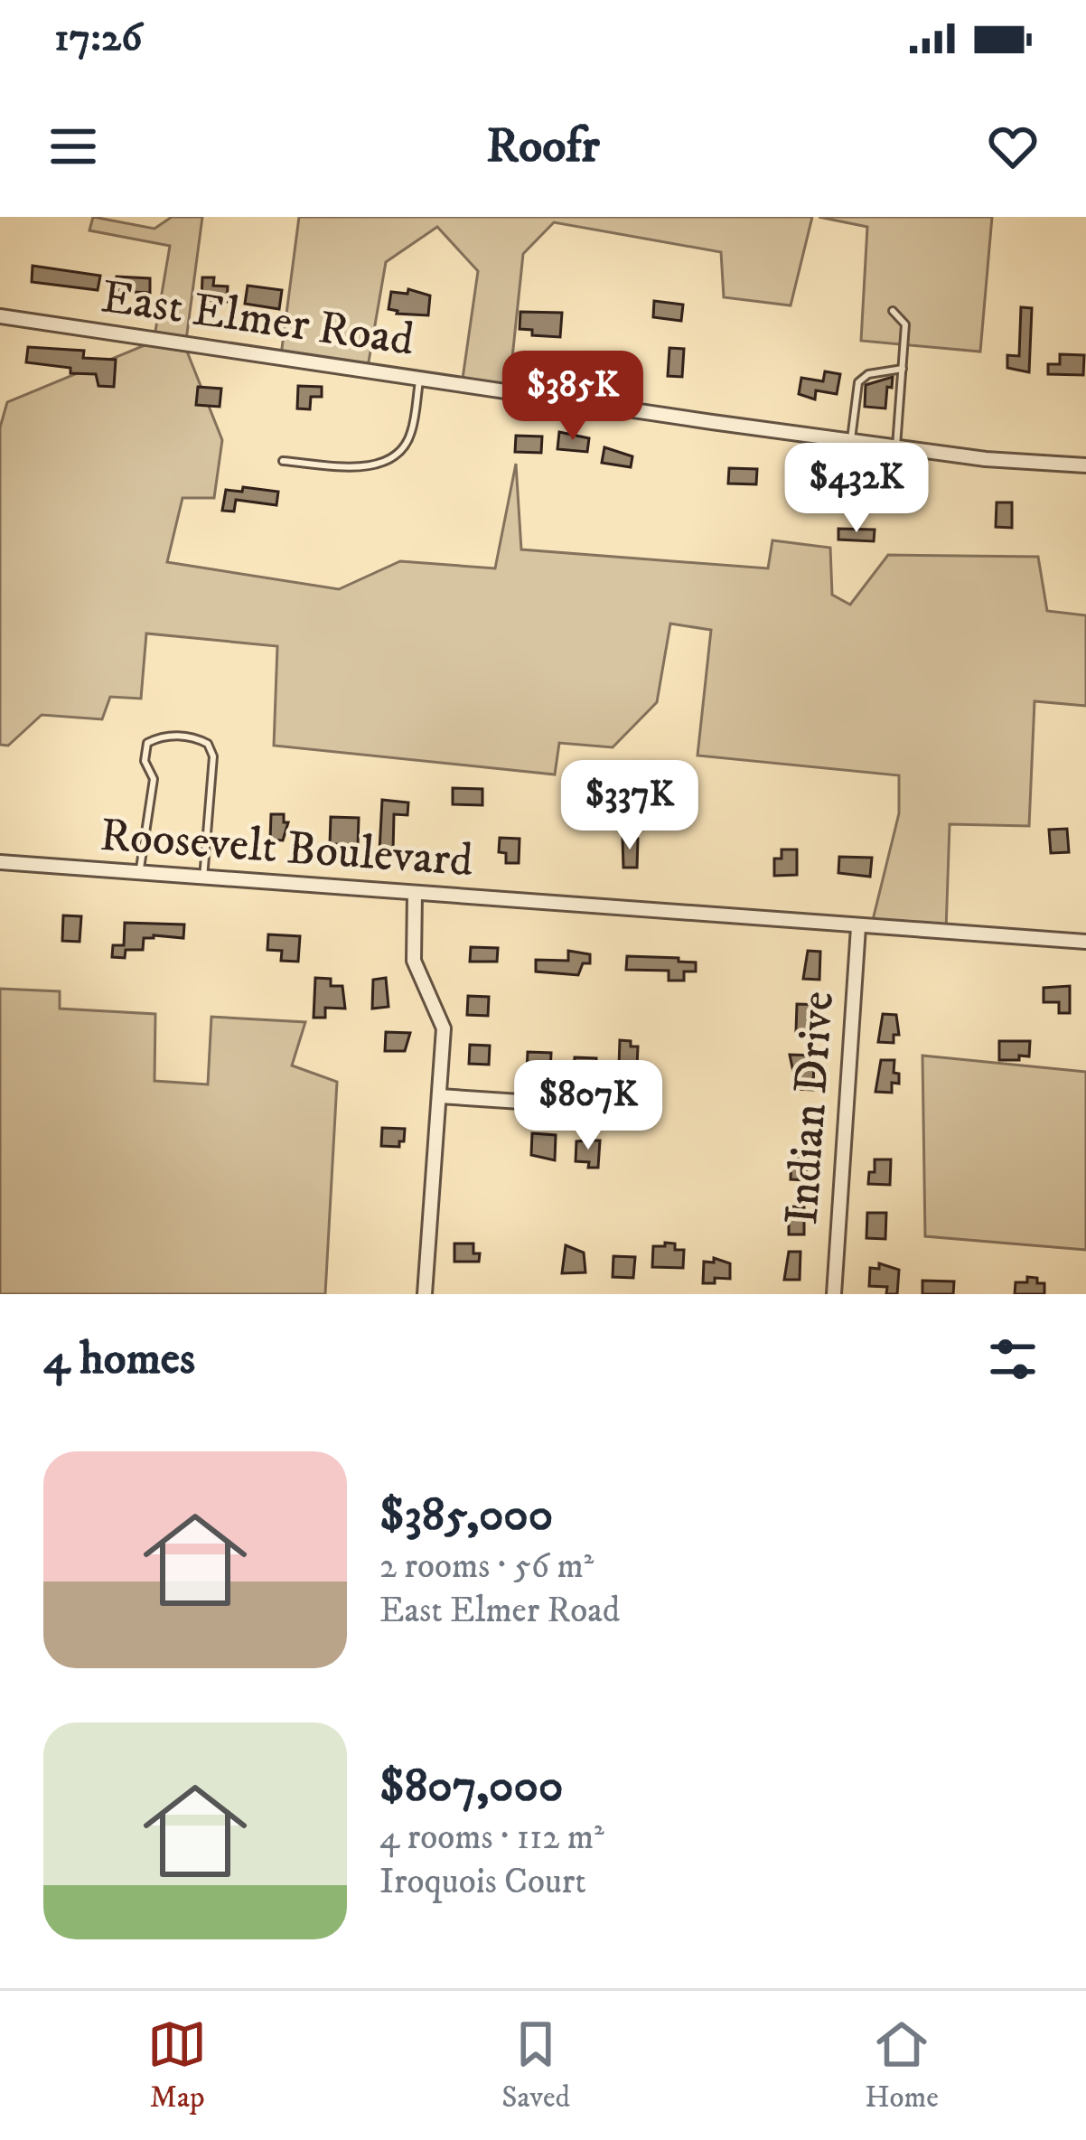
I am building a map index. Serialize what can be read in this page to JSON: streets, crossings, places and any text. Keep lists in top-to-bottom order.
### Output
{
  "streets": {
    "street": ["East Elmer Road", "Roosevelt Boulevard", "Indian Drive"]
  },
  "crossings": [
    ["Roosevelt Boulevard", "Indian Drive"]
  ],
  "page": {
    "status": "17:26",
    "header": "Roofr",
    "price": [
      "$385K",
      "$432K",
      "$337K",
      "$807K"
    ],
    "heading": "4 homes",
    "list": [
      {
        "name": "$385,000",
        "note": "2 rooms · 56 m² · East Elmer Road"
      },
      {
        "name": "$807,000",
        "note": "4 rooms · 112 m² · Iroquois Court"
      }
    ],
    "tabs": ["Map", "Saved", "Home"]
  }
}
